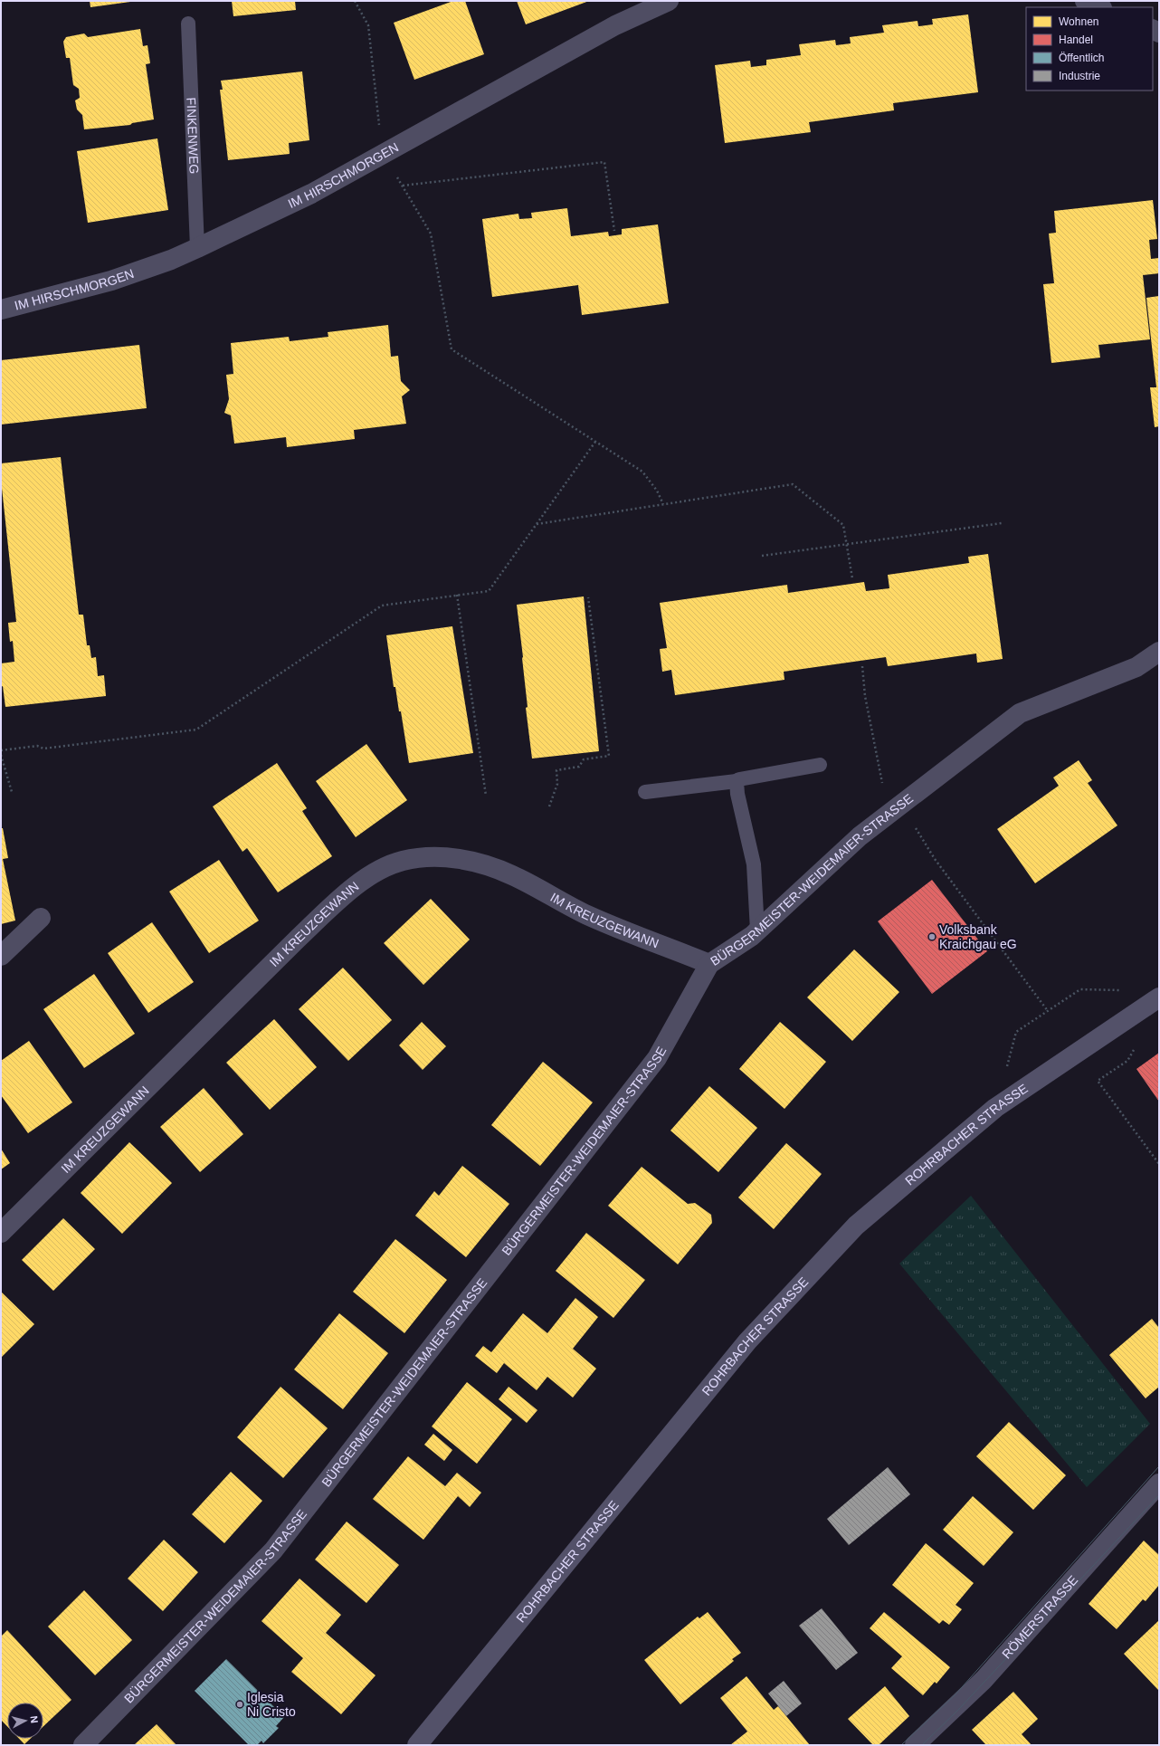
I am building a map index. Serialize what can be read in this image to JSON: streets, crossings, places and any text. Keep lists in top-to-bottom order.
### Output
{
  "streets": {
    "main road": ["ROHRBACHER STRASSE"],
    "street": [
      "IM HIRSCHMORGEN",
      "BÜRGERMEISTER-WEIDEMAIER-STRASSE",
      "IM KREUZGEWANN",
      "RÖMERSTRASSE"
    ],
    "lane": ["FINKENWEG"]
  },
  "crossings": [
    ["FINKENWEG", "IM HIRSCHMORGEN"],
    ["BÜRGERMEISTER-WEIDEMAIER-STRASSE", "IM KREUZGEWANN"]
  ],
  "places": ["Volksbank Kraichgau eG", "Iglesia Ni Cristo"],
  "legend": [
    "Wohnen",
    "Handel",
    "Öffentlich",
    "Industrie"
  ],
  "north": "right"
}
